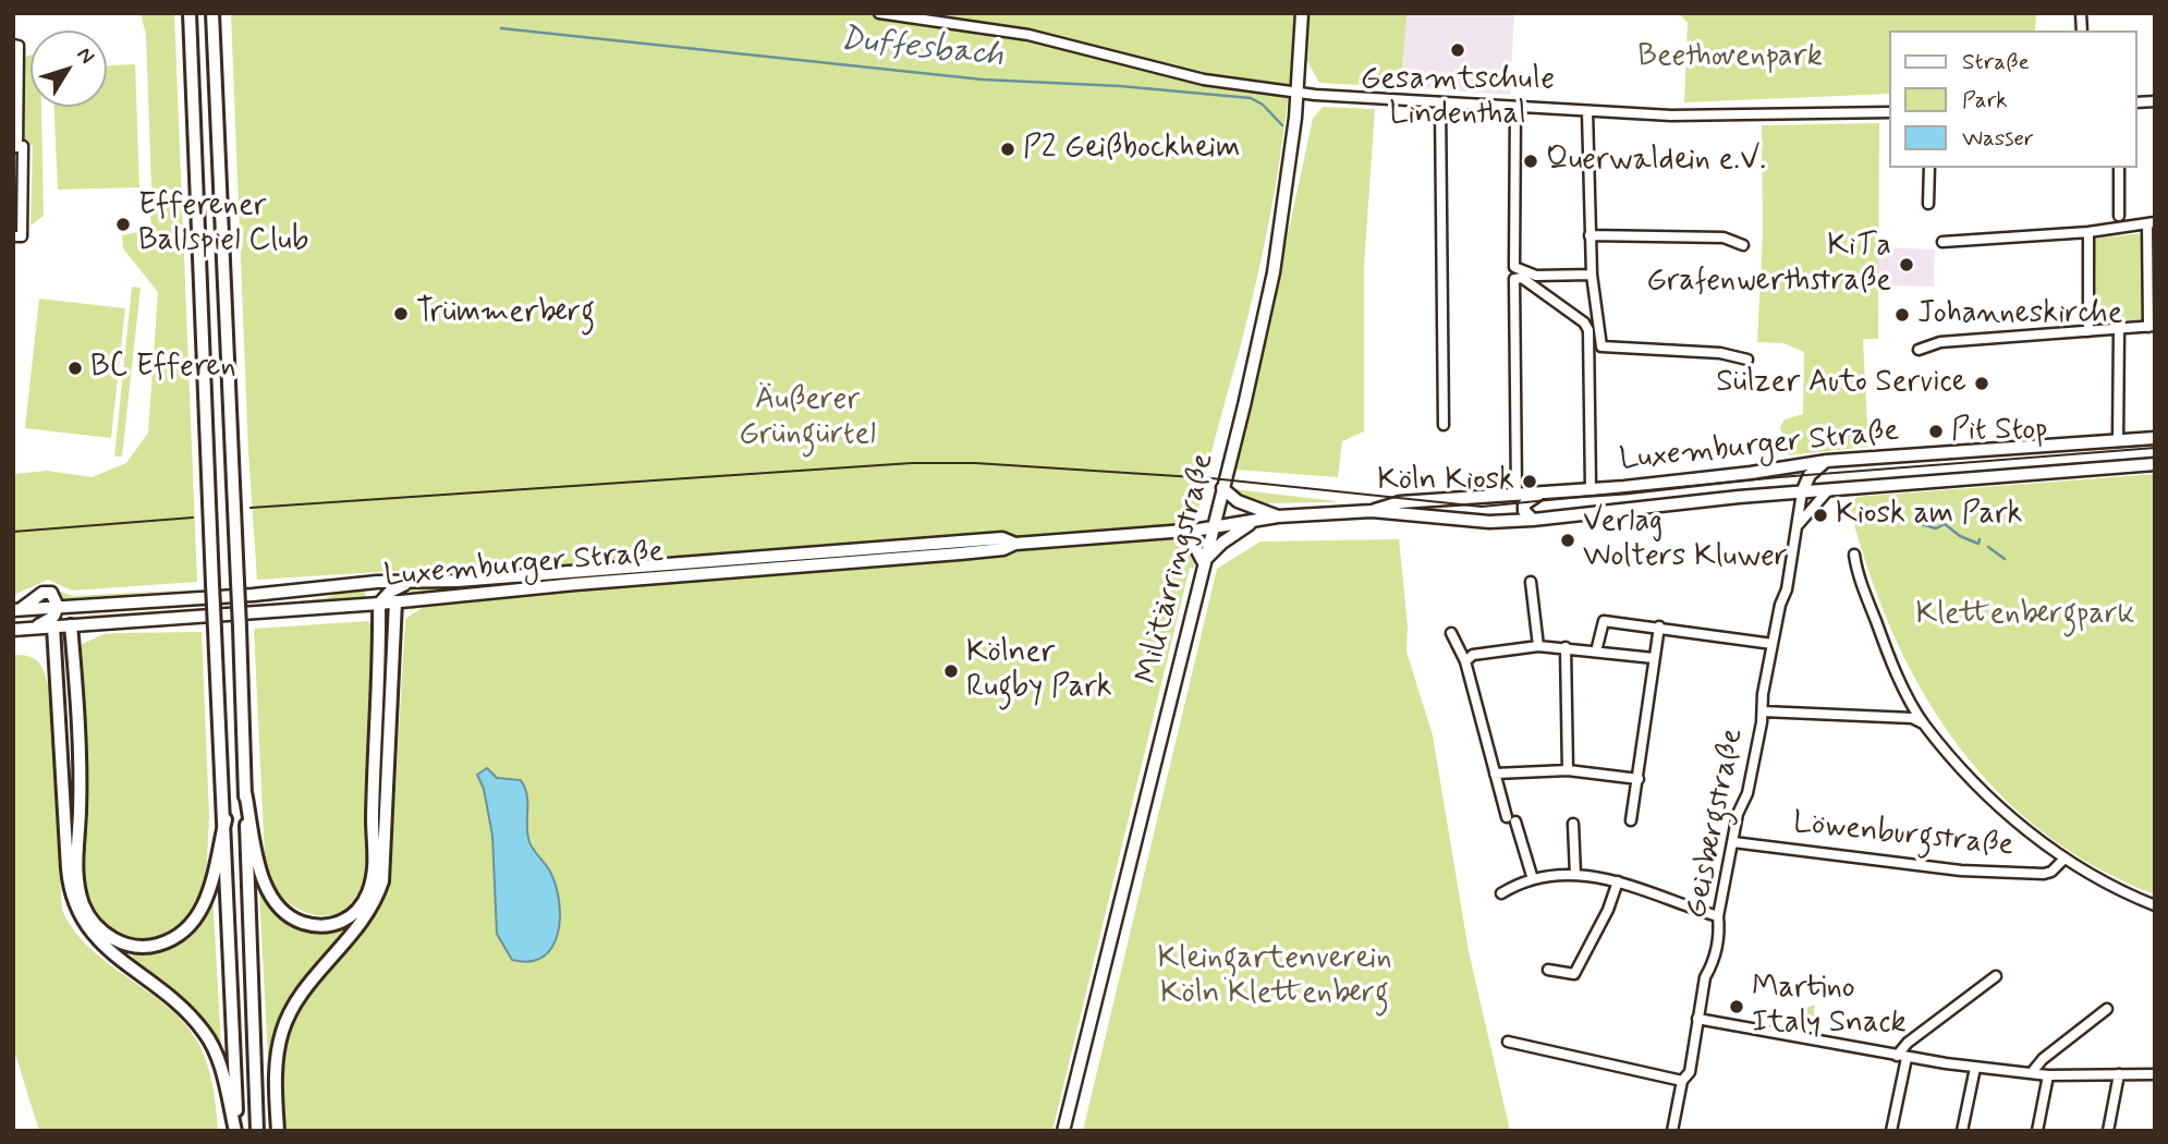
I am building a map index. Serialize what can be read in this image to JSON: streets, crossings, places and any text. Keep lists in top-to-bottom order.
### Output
{
  "streets": {
    "main road": ["Luxemburger Straße", "Militärringstraße"],
    "street": ["Geisbergstraße", "Löwenburgstraße"]
  },
  "crossings": [
    ["Luxemburger Straße", "Militärringstraße"],
    ["Luxemburger Straße", "Geisbergstraße"],
    ["Geisbergstraße", "Löwenburgstraße"]
  ],
  "water": ["Duffesbach"],
  "parks": [
    "Beethovenpark",
    "Äußerer Grüngürtel",
    "Klettenbergpark",
    "Kleingartenverein Köln Klettenberg"
  ],
  "places": [
    "Gesamtschule Lindenthal",
    "P2 Geißbockheim",
    "Querwaldein e.V.",
    "Efferener Ballspiel Club",
    "KiTa Grafenwerthstraße",
    "Trümmerberg",
    "Johanneskirche",
    "BC Efferen",
    "Sülzer Auto Service",
    "Pit Stop",
    "Köln Kiosk",
    "Kiosk am Park",
    "Verlag Wolters Kluwer",
    "Kölner Rugby Park",
    "Martino Italy Snack"
  ],
  "legend": ["Straße", "Park", "Wasser"],
  "north": "top right"
}
